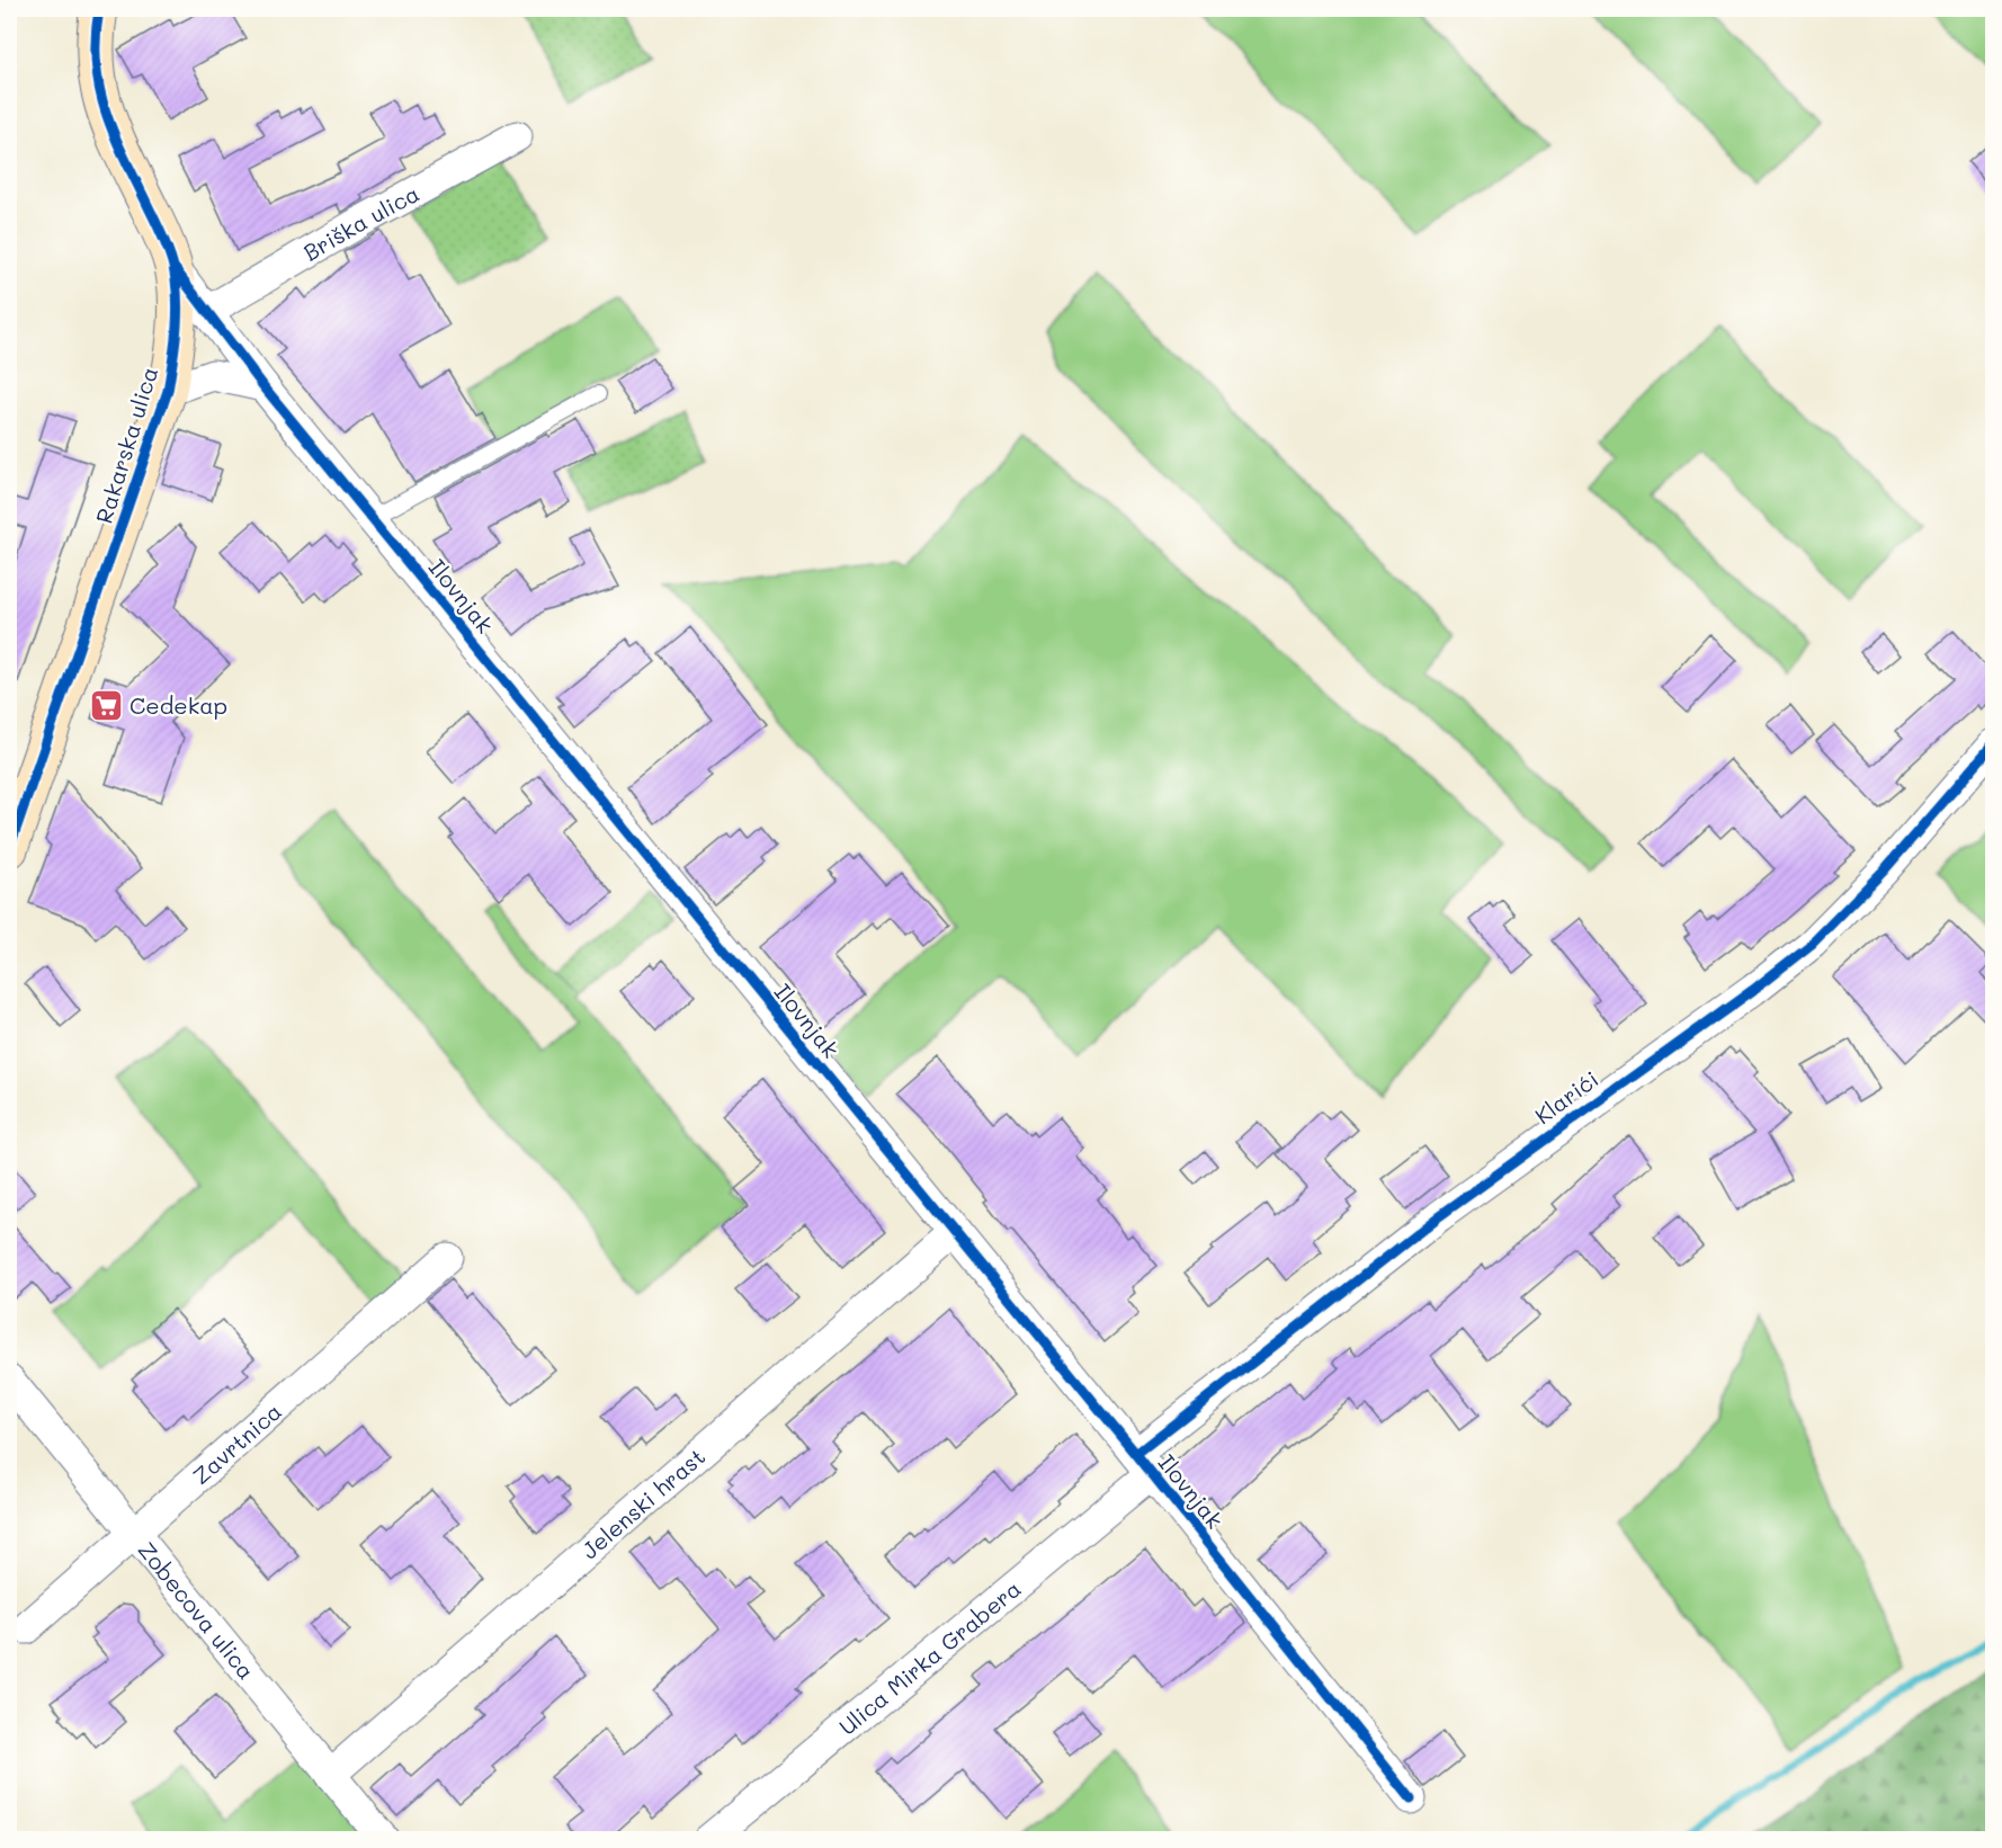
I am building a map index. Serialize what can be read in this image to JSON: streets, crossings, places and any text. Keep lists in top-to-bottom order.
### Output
{
  "streets": {
    "main road": ["Rakarska ulica"],
    "street": [
      "Briška ulica",
      "Ilovnjak",
      "Klarići",
      "Zavrtnica",
      "Jelenski hrast",
      "Zobecova ulica",
      "Ulica Mirka Grabera"
    ]
  },
  "crossings": [
    ["Briška ulica", "Ilovnjak"],
    ["Rakarska ulica", "Ilovnjak"],
    ["Ilovnjak", "Klarići"],
    ["Ilovnjak", "Jelenski hrast"],
    ["Ilovnjak", "Ulica Mirka Grabera"],
    ["Klarići", "Ulica Mirka Grabera"],
    ["Zavrtnica", "Zobecova ulica"],
    ["Jelenski hrast", "Zobecova ulica"]
  ],
  "places": {
    "supermarket": ["Cedekap"]
  }
}
